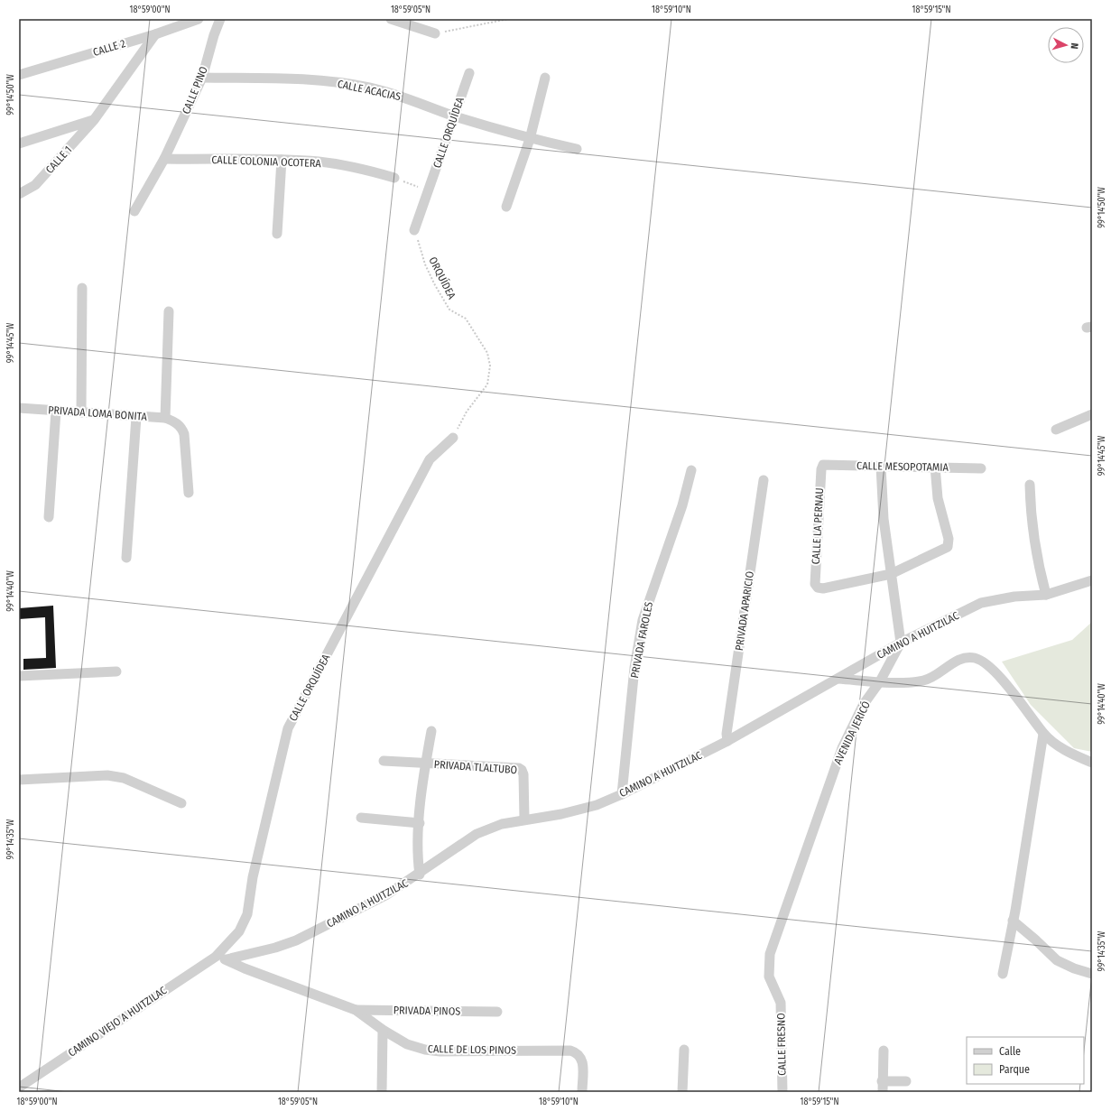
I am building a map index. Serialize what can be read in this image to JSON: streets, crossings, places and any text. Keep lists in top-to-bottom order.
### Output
{
  "streets": {
    "street": [
      "CALLE 2",
      "CALLE PINO",
      "CALLE ACACIAS",
      "CALLE ORQUÍDEA",
      "CALLE 1",
      "CALLE COLONIA OCOTERA",
      "PRIVADA LOMA BONITA",
      "CALLE MESOPOTAMIA",
      "CALLE LA PERNAU",
      "PRIVADA APARICIO",
      "CAMINO A HUITZILAC",
      "PRIVADA FAROLES",
      "AVENIDA JERICÓ",
      "PRIVADA TLALTUBO",
      "PRIVADA PINOS",
      "CAMINO VIEJO A HUITZILAC",
      "CALLE FRESNO",
      "CALLE DE LOS PINOS"
    ],
    "path": ["ORQUÍDEA"]
  },
  "crossings": [
    ["CALLE 2", "CALLE 1"],
    ["CALLE PINO", "CALLE ACACIAS"],
    ["CALLE PINO", "CALLE COLONIA OCOTERA"],
    ["CALLE ACACIAS", "CALLE ORQUÍDEA"],
    ["CALLE ORQUÍDEA", "ORQUÍDEA"],
    ["CALLE ORQUÍDEA", "CAMINO VIEJO A HUITZILAC"],
    ["CALLE ORQUÍDEA", "CALLE DE LOS PINOS"],
    ["CALLE MESOPOTAMIA", "CALLE LA PERNAU"],
    ["PRIVADA APARICIO", "CAMINO A HUITZILAC"],
    ["CAMINO A HUITZILAC", "PRIVADA FAROLES"],
    ["CAMINO A HUITZILAC", "AVENIDA JERICÓ"],
    ["CAMINO A HUITZILAC", "PRIVADA TLALTUBO"],
    ["CAMINO A HUITZILAC", "CALLE DE LOS PINOS"],
    ["AVENIDA JERICÓ", "CALLE FRESNO"],
    ["PRIVADA PINOS", "CALLE DE LOS PINOS"],
    ["CAMINO VIEJO A HUITZILAC", "CALLE DE LOS PINOS"]
  ],
  "legend": ["Calle", "Parque"],
  "north": "right",
  "coordinates": [
    "18°59'00\"N",
    "18°59'05\"N",
    "18°59'10\"N",
    "18°59'15\"N",
    "99°14'50\"W",
    "99°14'45\"W",
    "99°14'40\"W",
    "99°14'35\"W"
  ]
}
